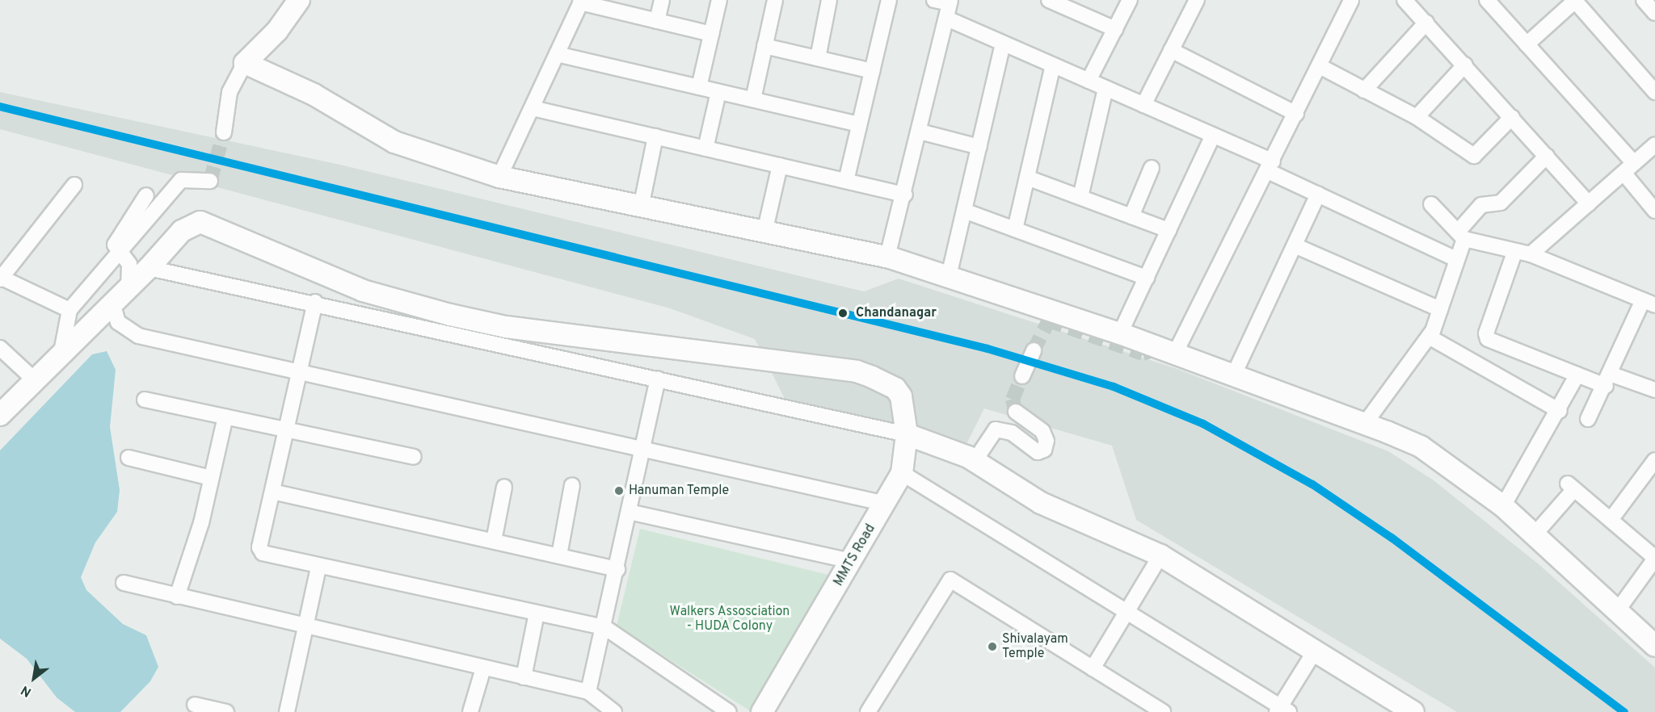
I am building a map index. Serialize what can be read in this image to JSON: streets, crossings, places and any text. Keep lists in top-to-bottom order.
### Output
{
  "streets": {
    "street": ["MMTS Road"]
  },
  "parks": ["Walkers Assosciation - HUDA Colony"],
  "places": ["Chandanagar", "Hanuman Temple", "Shivalayam Temple"],
  "lines": ["rail line MMTS"],
  "north": "bottom left"
}
